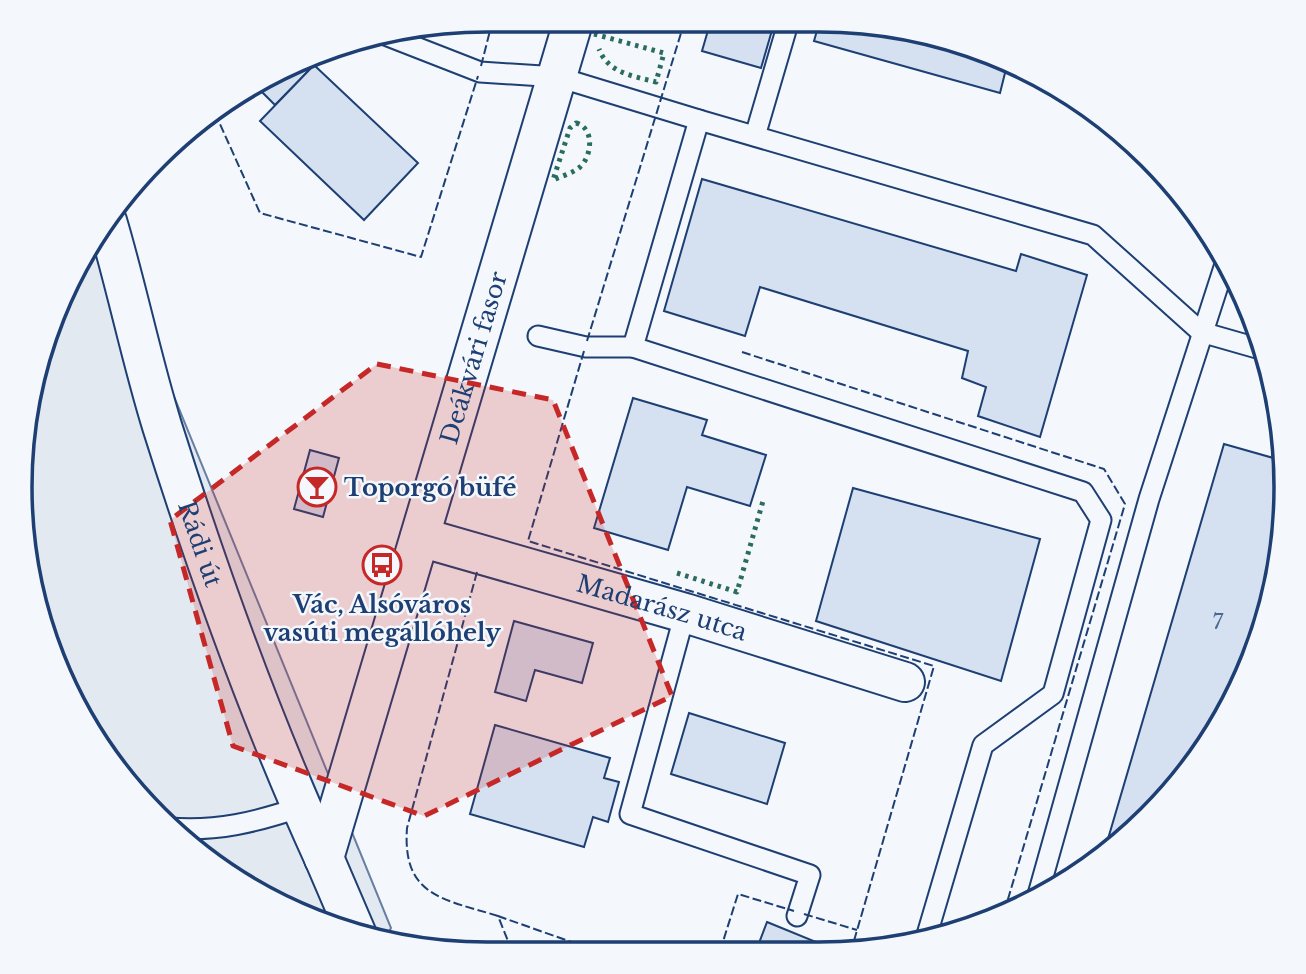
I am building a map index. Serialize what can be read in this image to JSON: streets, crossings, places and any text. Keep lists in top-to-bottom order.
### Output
{
  "streets": {
    "street": ["Deákvári fasor", "Rádi út", "Madarász utca"]
  },
  "crossings": [
    ["Deákvári fasor", "Rádi út"],
    ["Deákvári fasor", "Madarász utca"]
  ],
  "places": {
    "bar": ["Toporgó büfé"],
    "bus stop": ["Vác, Alsóváros vasúti megállóhely"]
  },
  "house_numbers": ["7"]
}
